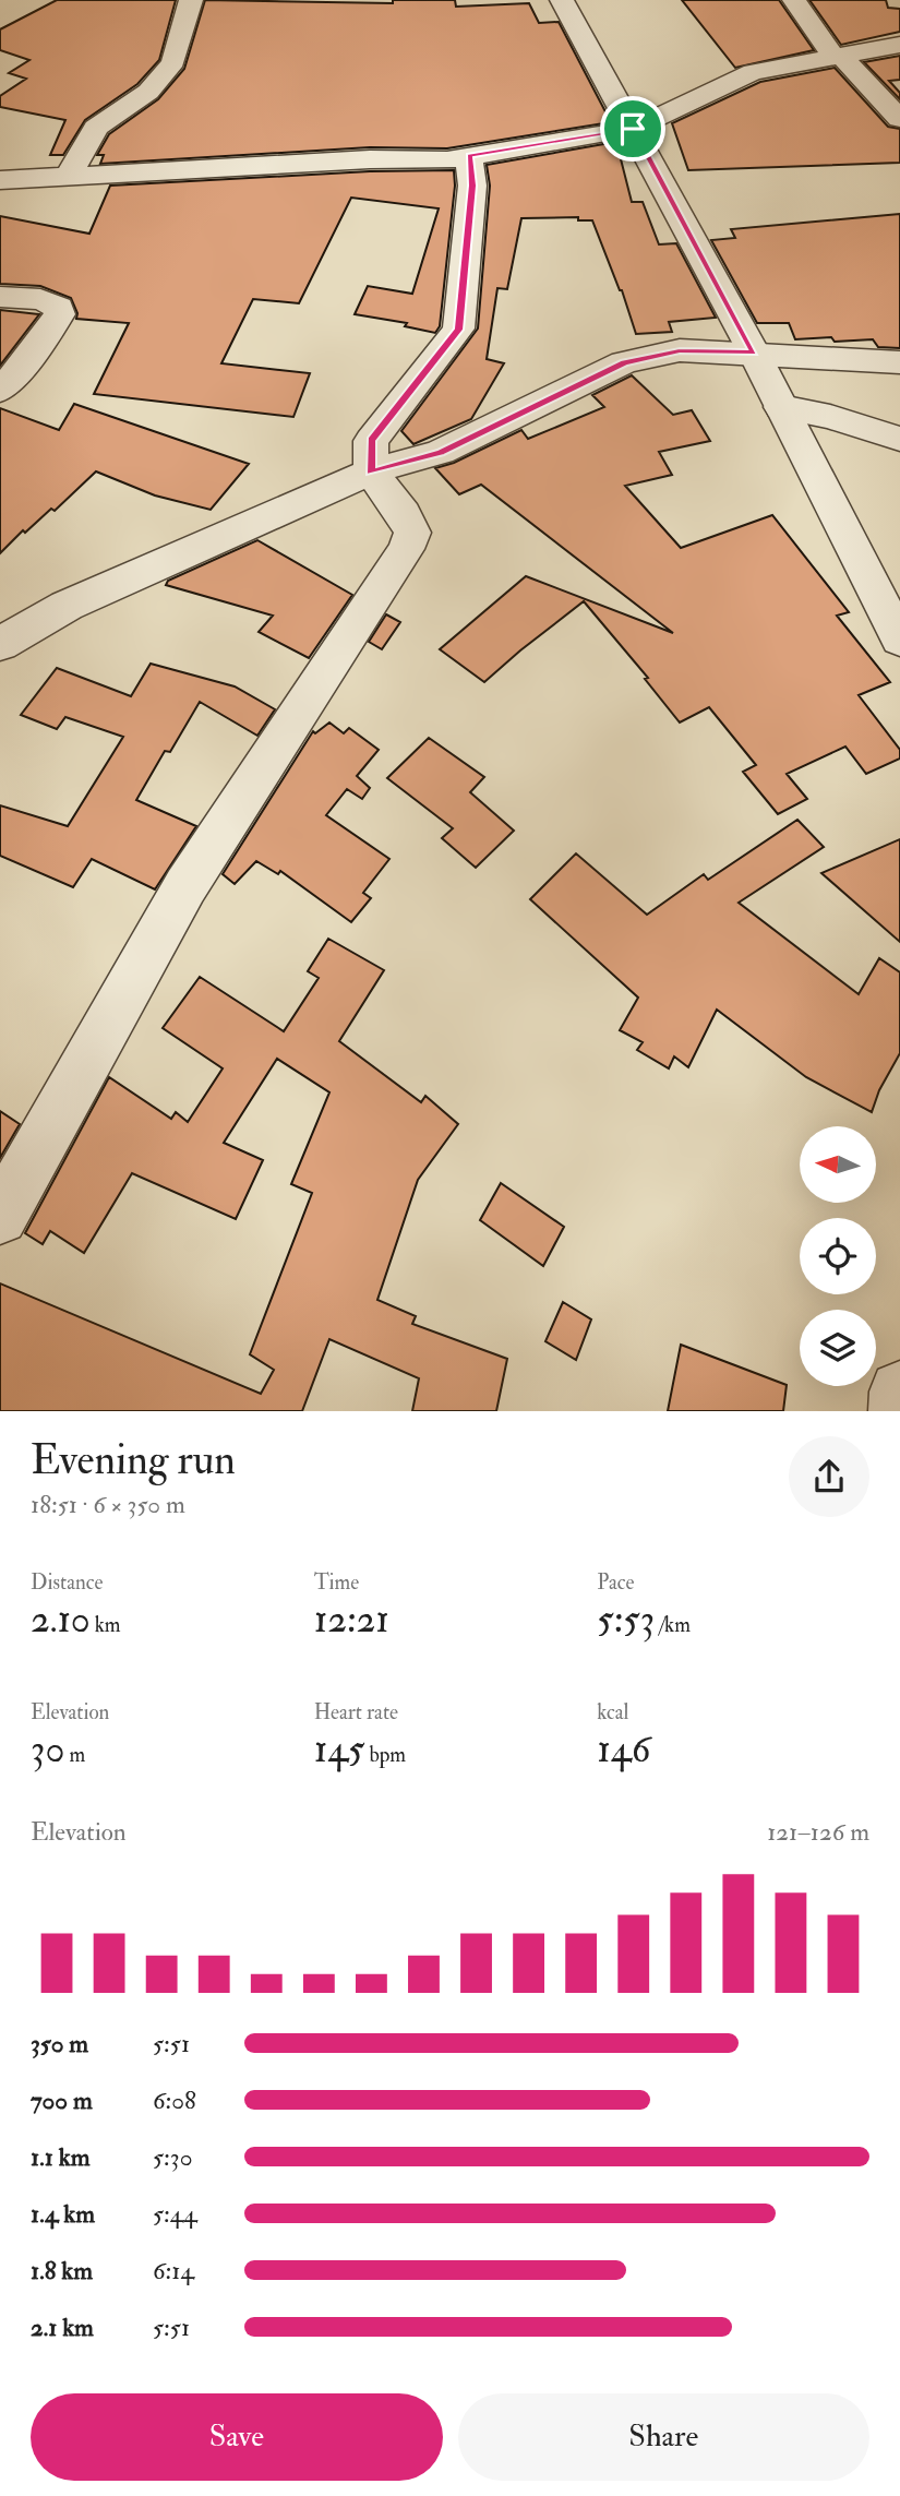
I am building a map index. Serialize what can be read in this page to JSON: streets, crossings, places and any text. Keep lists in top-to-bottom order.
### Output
{
  "north": "left",
  "page": {
    "heading": ["Evening run", "18:51 · 6 × 350 m"],
    "stats": [
      ["Distance", "2.10 km"],
      ["Time", "12:21"],
      ["Pace", "5:53 /km"],
      ["Elevation", "30 m"],
      ["Heart rate", "145 bpm"],
      ["kcal", "146"]
    ],
    "chart": ["Elevation", "121–126 m"],
    "list": [
      {
        "name": "350 m",
        "note": "5:51"
      },
      {
        "name": "700 m",
        "note": "6:08"
      },
      {
        "name": "1.1 km",
        "note": "5:30"
      },
      {
        "name": "1.4 km",
        "note": "5:44"
      },
      {
        "name": "1.8 km",
        "note": "6:14"
      },
      {
        "name": "2.1 km",
        "note": "5:51"
      }
    ],
    "buttons": ["Save", "Share"]
  }
}
